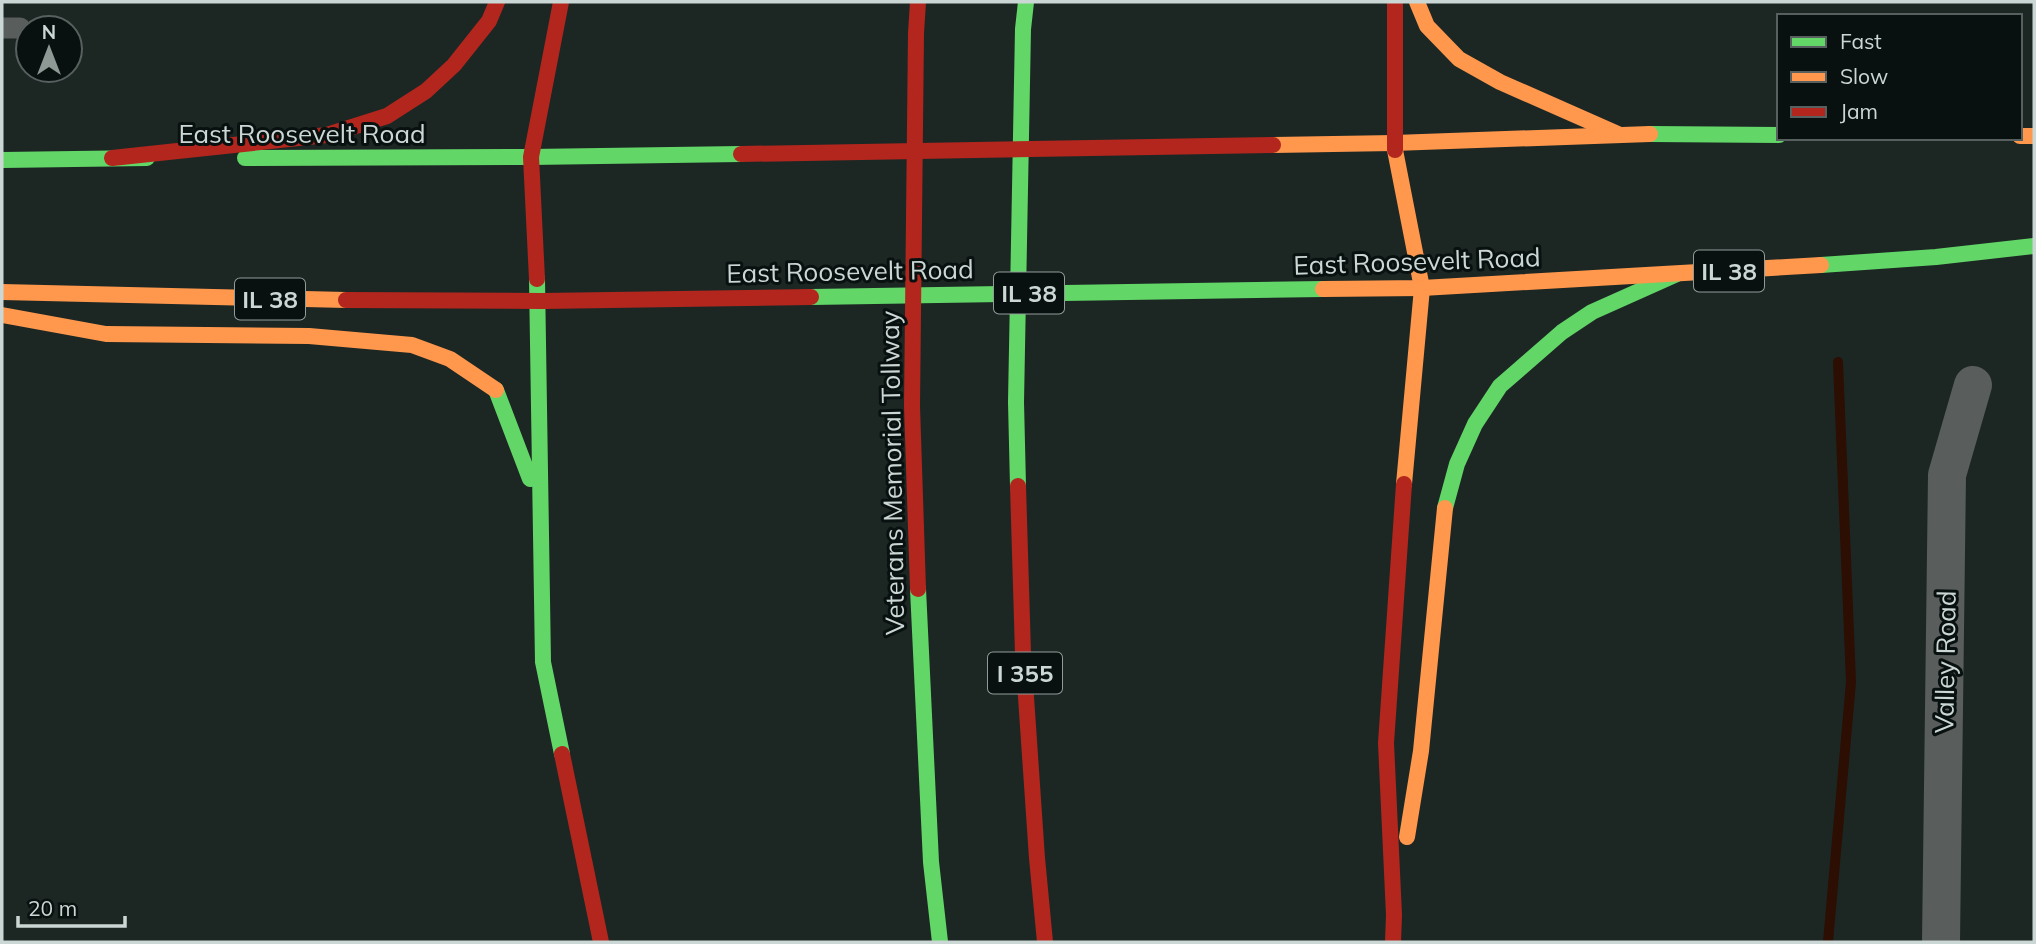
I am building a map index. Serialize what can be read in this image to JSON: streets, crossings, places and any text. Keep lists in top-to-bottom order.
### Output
{
  "streets": {
    "main road": [
      "East Roosevelt Road",
      "IL 38",
      "Veterans Memorial Tollway",
      "I 355"
    ],
    "street": ["Valley Road"]
  },
  "legend": ["Fast", "Slow", "Jam"],
  "scale_bar": "20 m",
  "north": "top"
}
